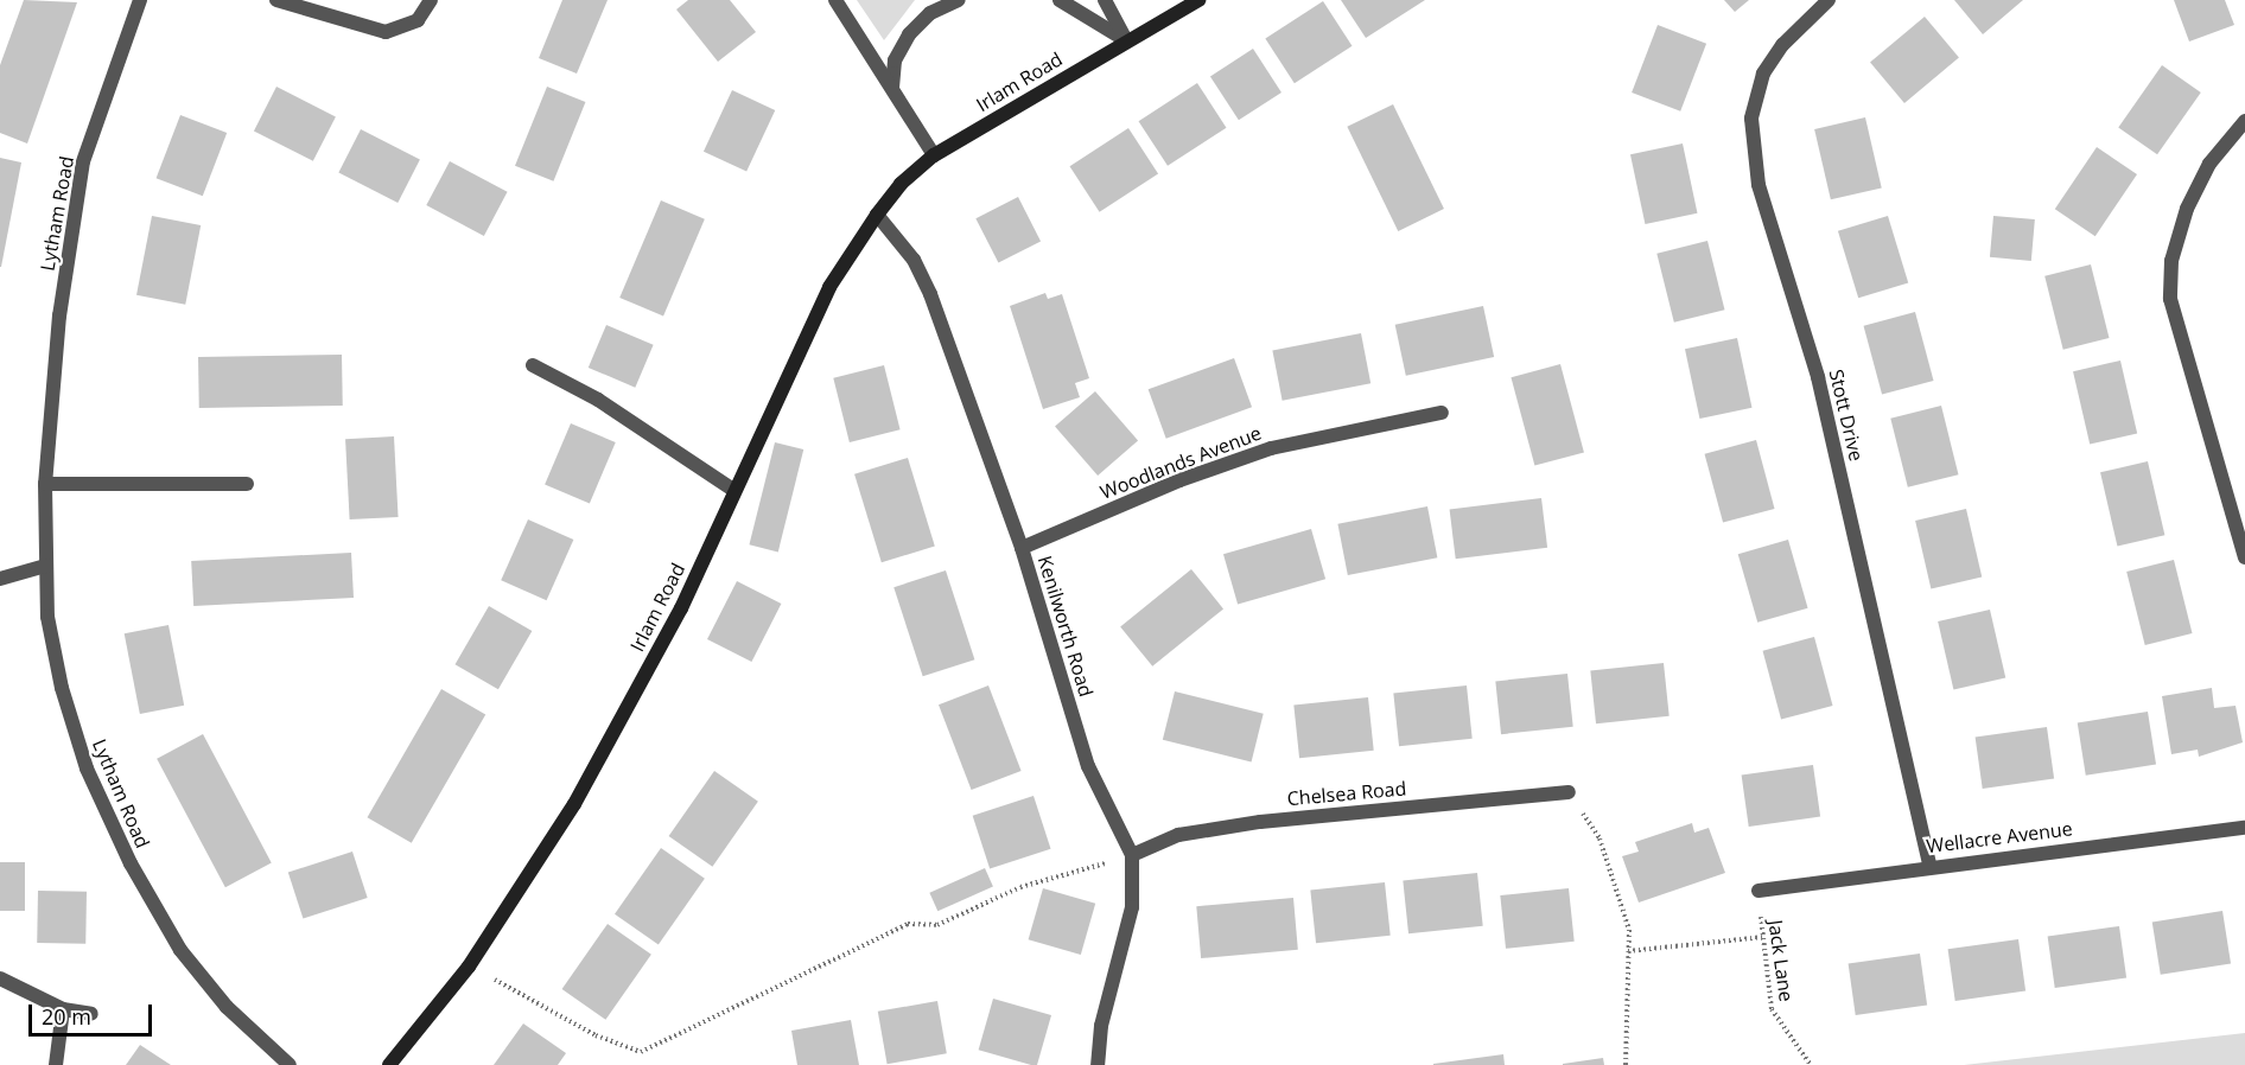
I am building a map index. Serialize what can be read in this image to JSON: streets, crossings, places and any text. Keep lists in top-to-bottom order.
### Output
{
  "streets": {
    "street": [
      "Irlam Road",
      "Lytham Road",
      "Stott Drive",
      "Woodlands Avenue",
      "Kenilworth Road",
      "Chelsea Road",
      "Wellacre Avenue"
    ],
    "path": ["Jack Lane"]
  },
  "crossings": [
    ["Irlam Road", "Kenilworth Road"],
    ["Stott Drive", "Wellacre Avenue"],
    ["Woodlands Avenue", "Kenilworth Road"],
    ["Kenilworth Road", "Chelsea Road"],
    ["Wellacre Avenue", "Jack Lane"]
  ],
  "scale_bar": "20 m"
}
